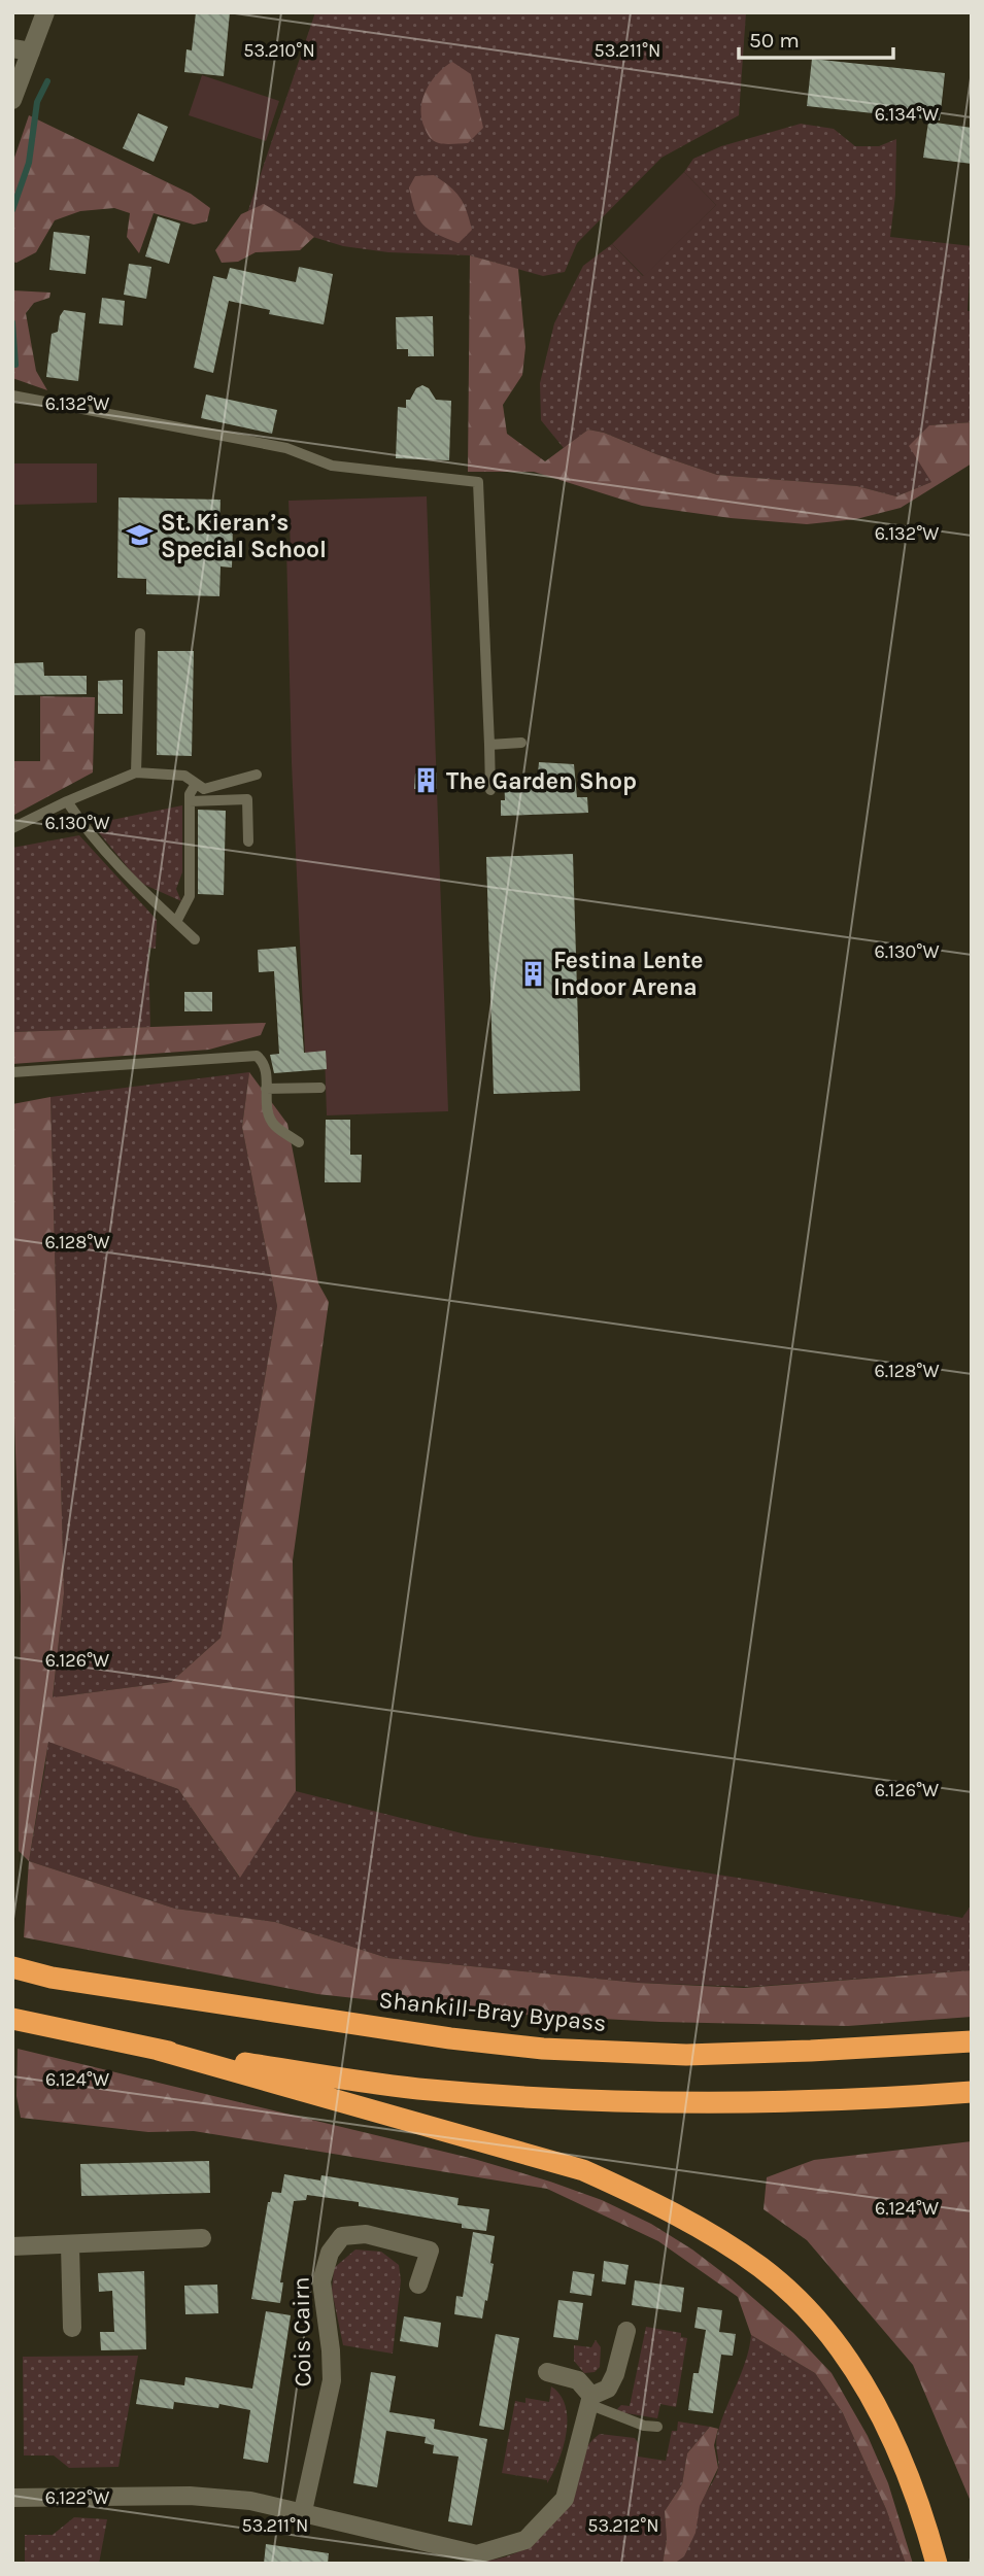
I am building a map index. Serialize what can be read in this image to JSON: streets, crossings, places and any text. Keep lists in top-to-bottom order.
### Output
{
  "streets": {
    "highway": ["Shankill-Bray Bypass"],
    "street": ["Cois Cairn"]
  },
  "places": {
    "school or university": ["St. Kieran’s Special School"],
    "building": ["The Garden Shop", "Festina Lente Indoor Arena"]
  },
  "scale_bar": "50 m",
  "coordinates": [
    "53.210°N",
    "53.211°N",
    "6.134°W",
    "6.132°W",
    "6.130°W",
    "6.128°W",
    "6.126°W",
    "6.124°W",
    "6.122°W",
    "53.212°N"
  ]
}
